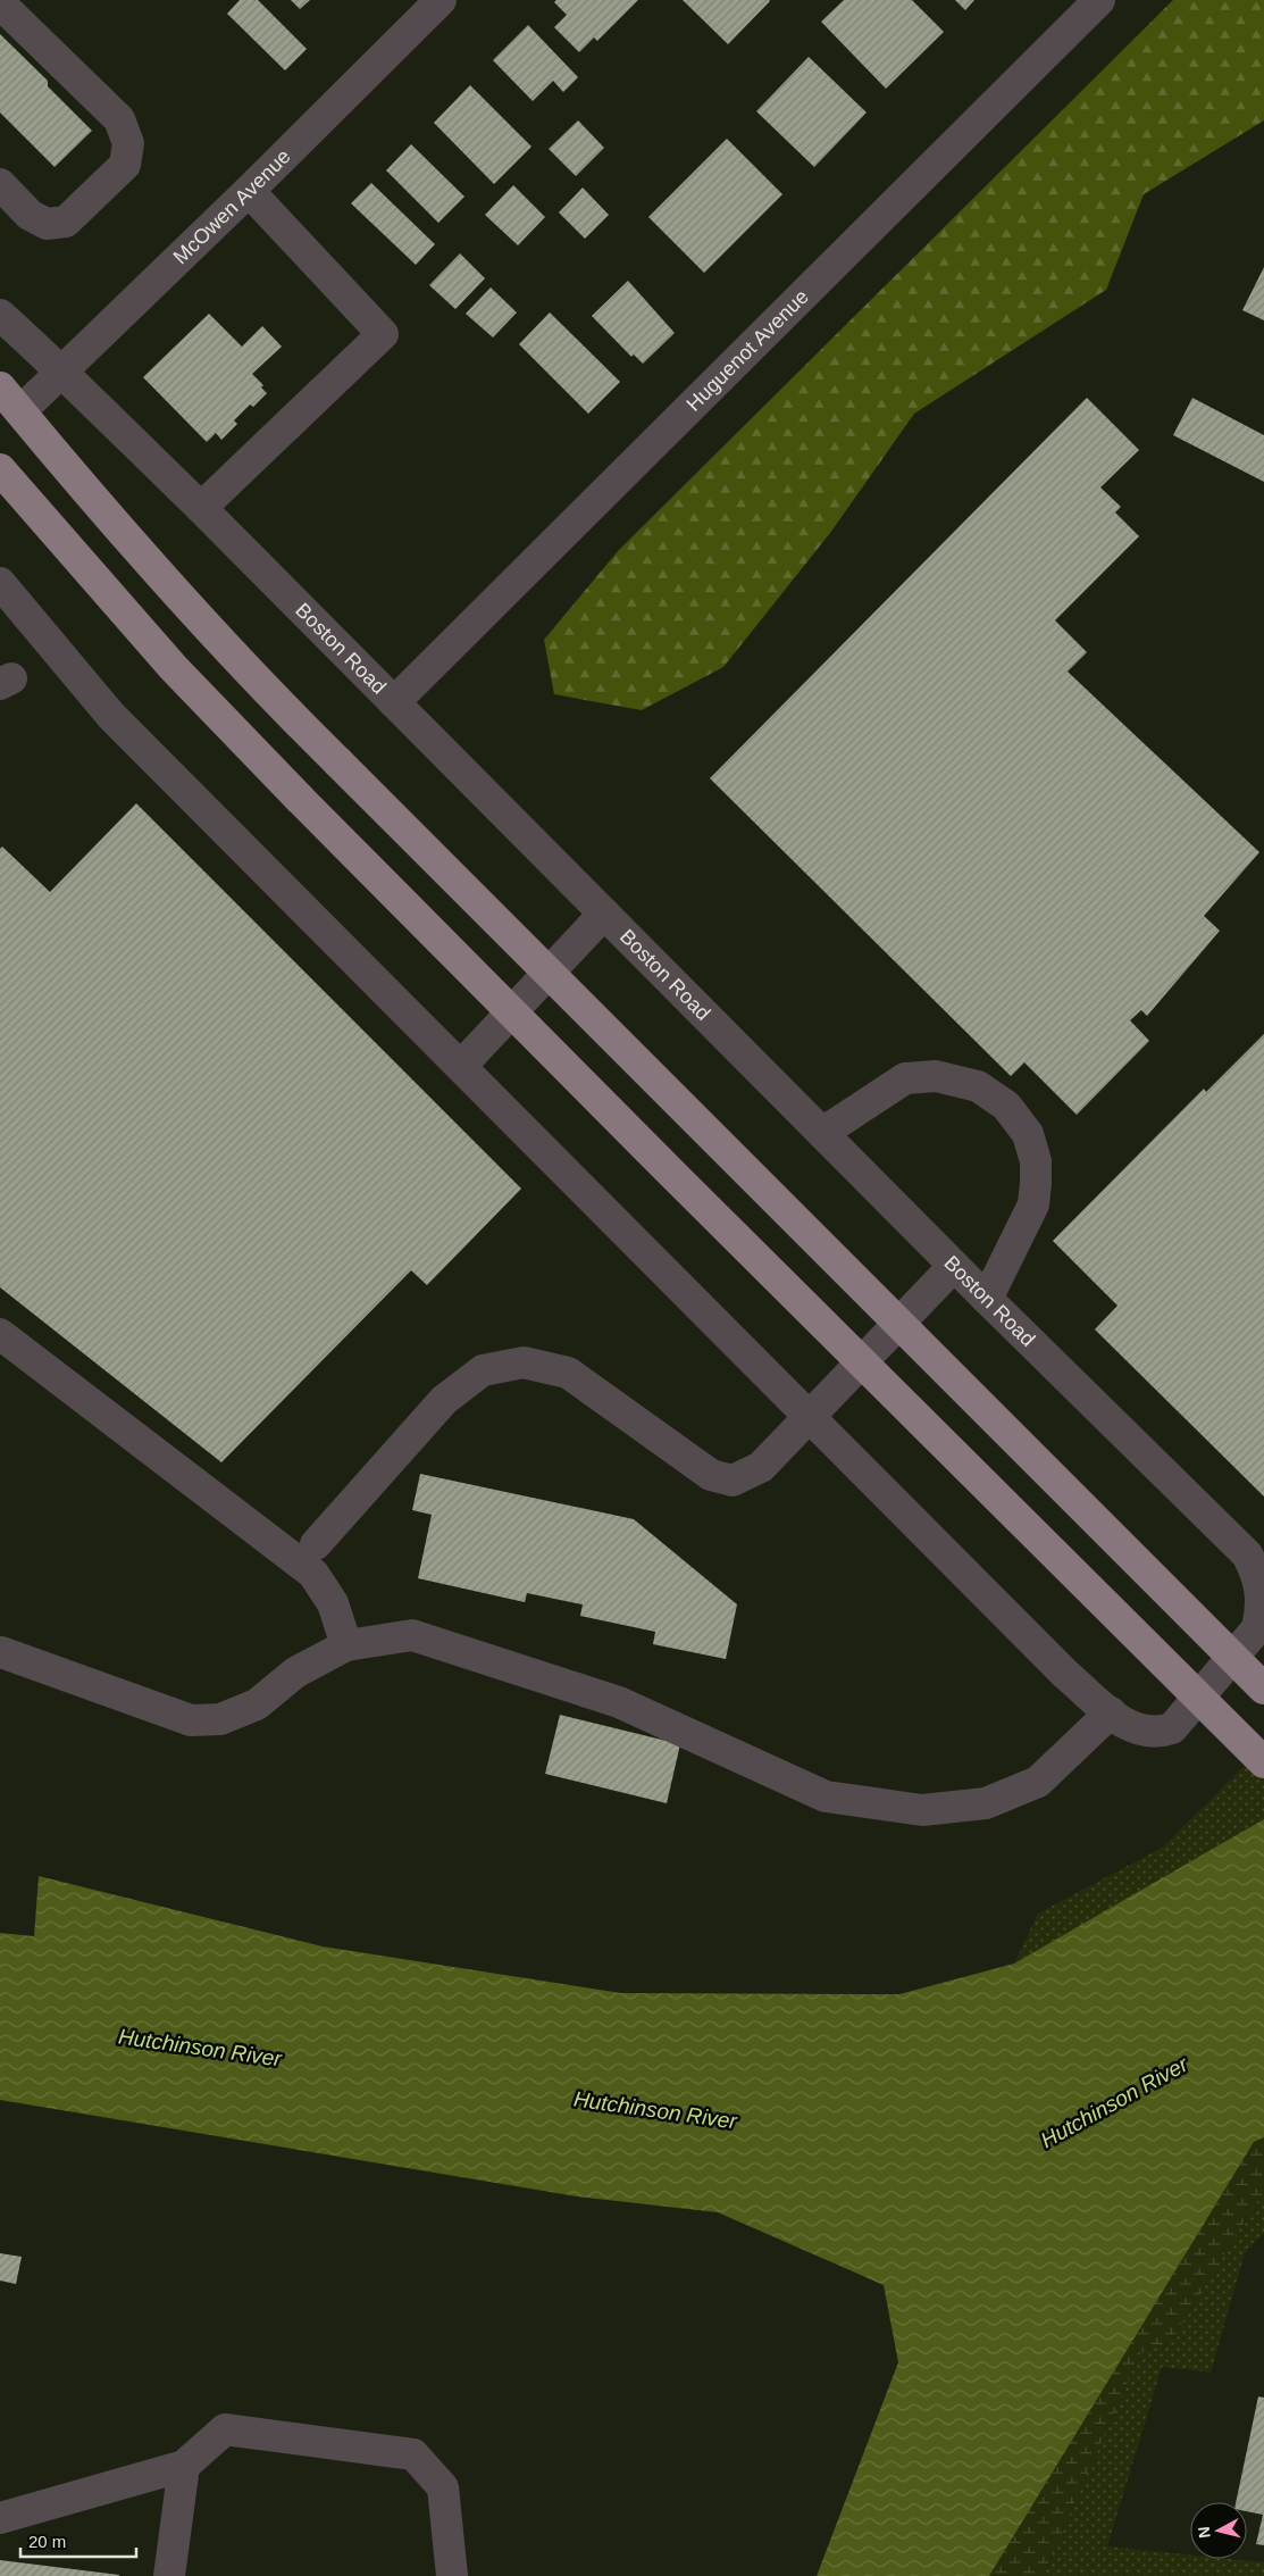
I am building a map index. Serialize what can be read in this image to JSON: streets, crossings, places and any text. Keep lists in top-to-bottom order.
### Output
{
  "streets": {
    "street": ["McOwen Avenue", "Huguenot Avenue", "Boston Road"]
  },
  "crossings": [
    ["McOwen Avenue", "Boston Road"],
    ["Huguenot Avenue", "Boston Road"]
  ],
  "water": ["Hutchinson River"],
  "scale_bar": "20 m",
  "north": "left"
}
